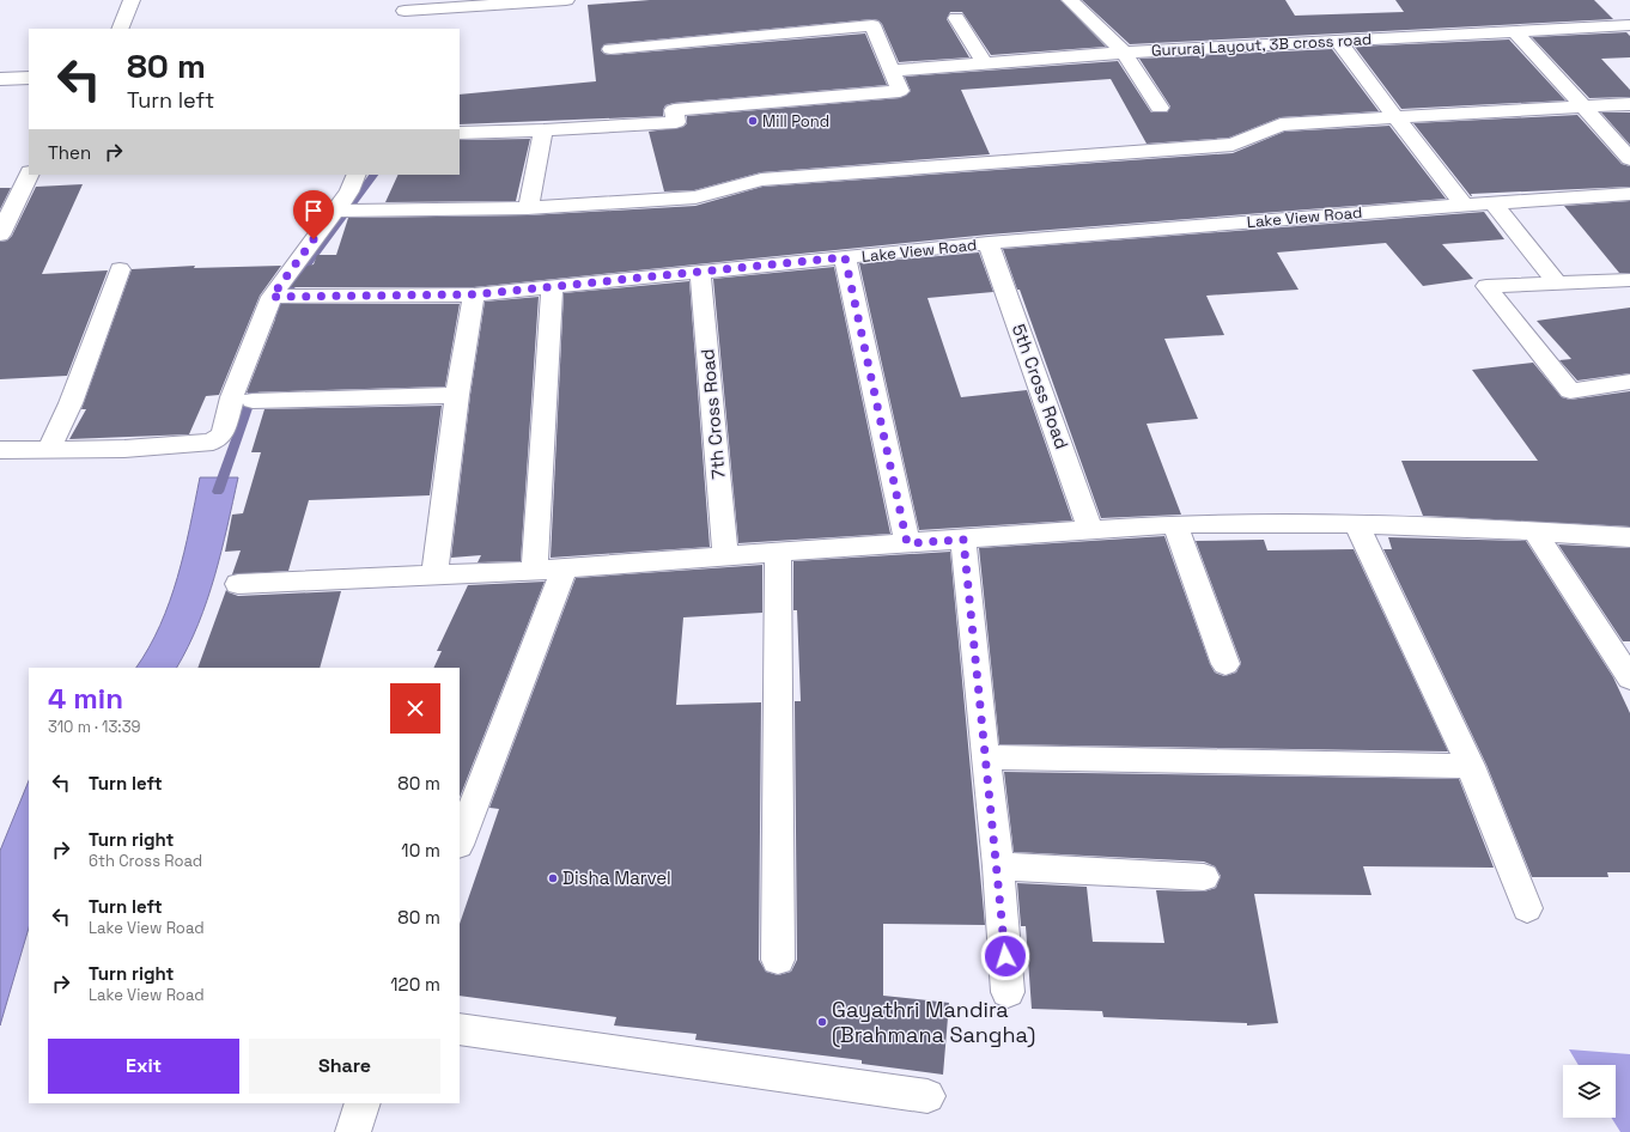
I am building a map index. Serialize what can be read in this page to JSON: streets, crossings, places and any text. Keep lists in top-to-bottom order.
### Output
{
  "streets": {
    "street": [
      "Gururaj Layout, 3B cross road",
      "Lake View Road",
      "5th Cross Road",
      "7th Cross Road"
    ]
  },
  "crossings": [
    ["Lake View Road", "5th Cross Road"],
    ["Lake View Road", "7th Cross Road"]
  ],
  "places": ["Mill Pond", "Disha Marvel", "Gayathri Mandira (Brahmana Sangha)"],
  "page": {
    "turn": ["80 m", "Turn left"],
    "then": "Then",
    "heading": ["4 min", "310 m · 13:39"],
    "list": [
      {
        "name": "Turn left",
        "value": "80 m"
      },
      {
        "name": "Turn right",
        "note": "6th Cross Road",
        "value": "10 m"
      },
      {
        "name": "Turn left",
        "note": "Lake View Road",
        "value": "80 m"
      },
      {
        "name": "Turn right",
        "note": "Lake View Road",
        "value": "120 m"
      }
    ],
    "buttons": ["Exit", "Share"]
  }
}
